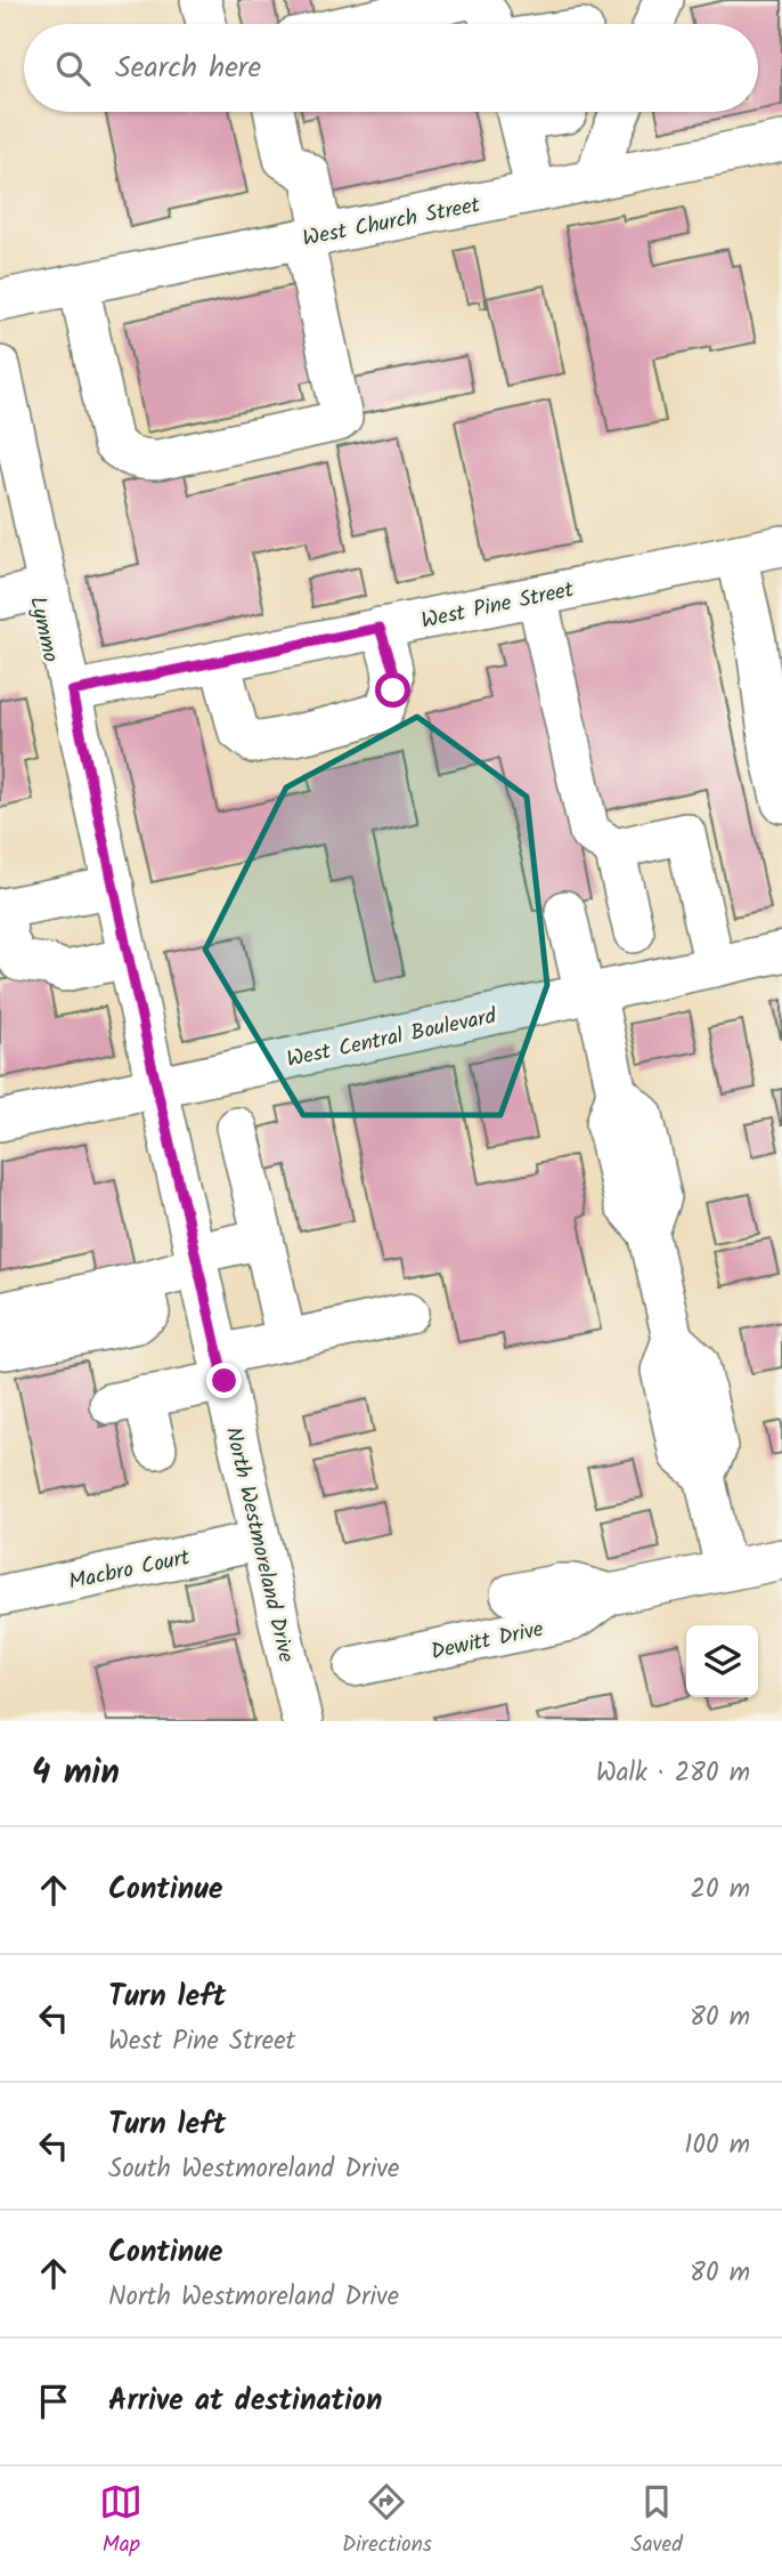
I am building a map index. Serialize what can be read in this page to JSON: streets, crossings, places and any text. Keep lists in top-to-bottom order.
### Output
{
  "streets": {
    "street": [
      "West Church Street",
      "West Pine Street",
      "Lymmo",
      "West Central Boulevard",
      "North Westmoreland Drive",
      "Macbro Court",
      "Dewitt Drive"
    ]
  },
  "crossings": [
    ["West Central Boulevard", "North Westmoreland Drive"],
    ["North Westmoreland Drive", "Macbro Court"]
  ],
  "page": {
    "search": "Search here",
    "heading": ["4 min", "Walk · 280 m"],
    "list": [
      ["Continue", "20 m"],
      ["Turn left", "West Pine Street", "80 m"],
      ["Turn left", "South Westmoreland Drive", "100 m"],
      ["Continue", "North Westmoreland Drive", "80 m"],
      "Arrive at destination"
    ],
    "nav": ["Map", "Directions", "Saved"]
  }
}
